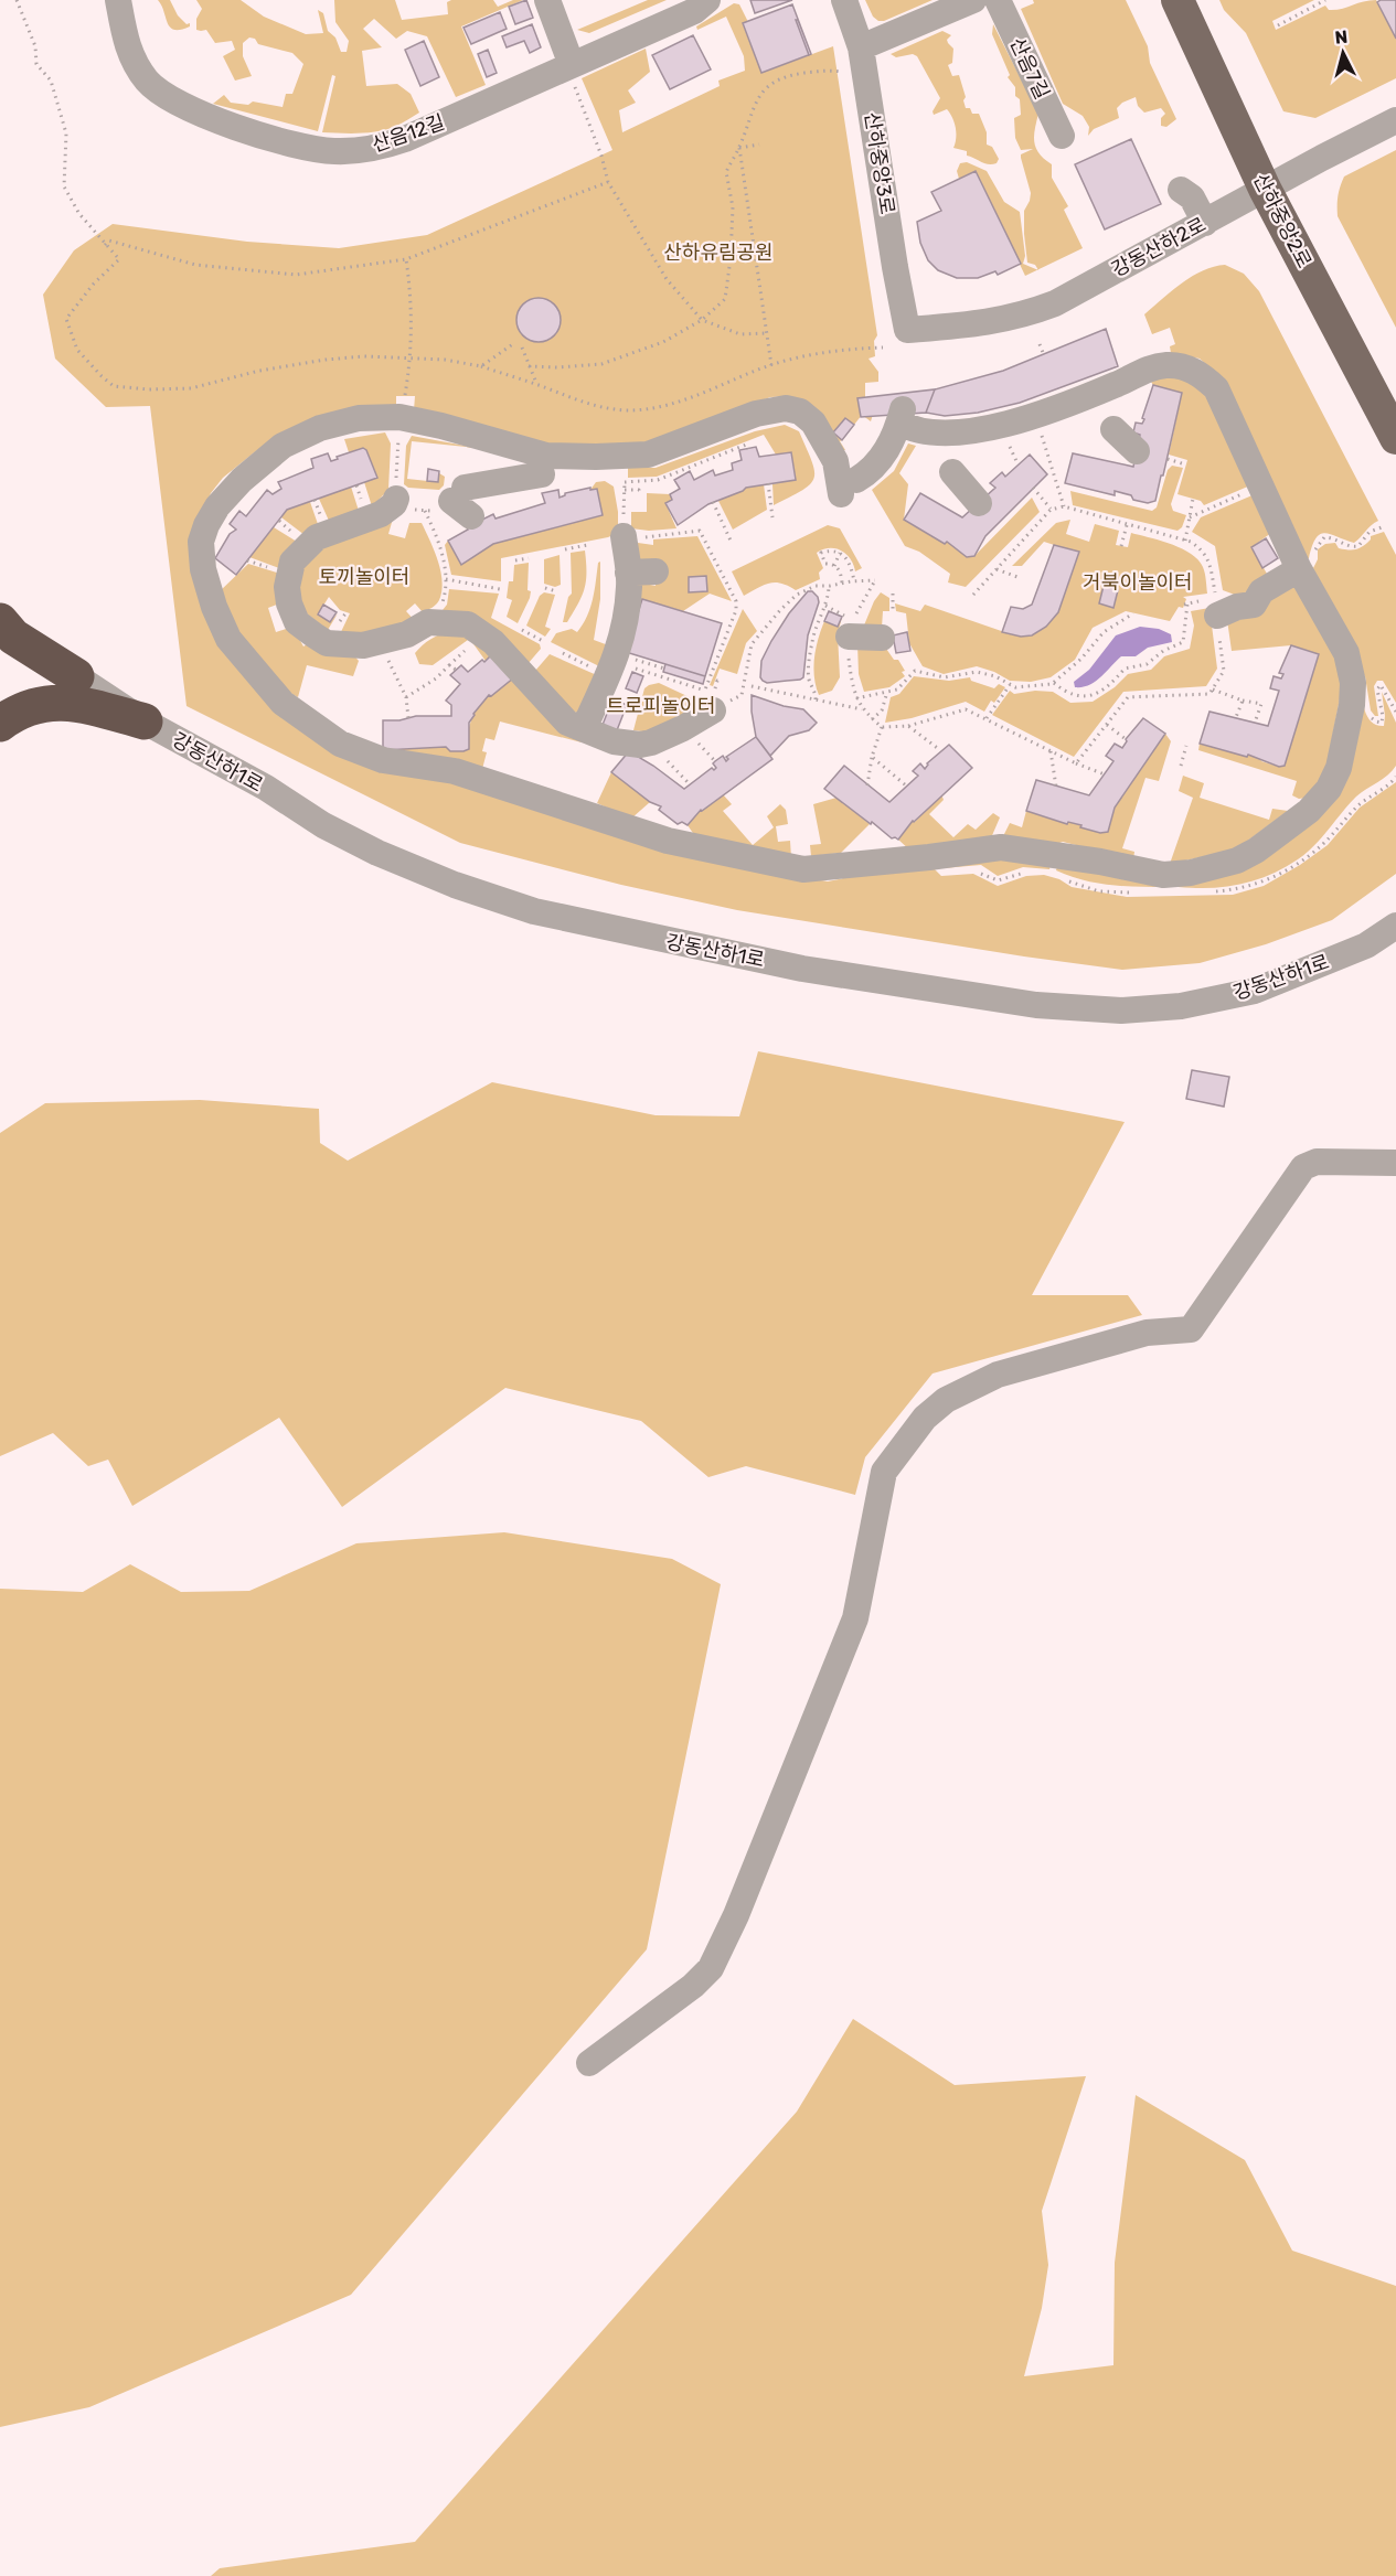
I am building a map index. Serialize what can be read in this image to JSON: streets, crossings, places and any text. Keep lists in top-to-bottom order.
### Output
{
  "streets": {
    "main road": ["산하중앙2로"],
    "street": [
      "산음7길",
      "산음12길",
      "산하중앙3로",
      "강동산하2로",
      "강동산하1로"
    ]
  },
  "crossings": [
    ["산하중앙3로", "강동산하2로"],
    ["산하중앙2로", "강동산하2로"]
  ],
  "parks": [
    "산하유림공원",
    "토끼놀이터",
    "거북이놀이터",
    "트로피놀이터"
  ],
  "north": "top"
}
